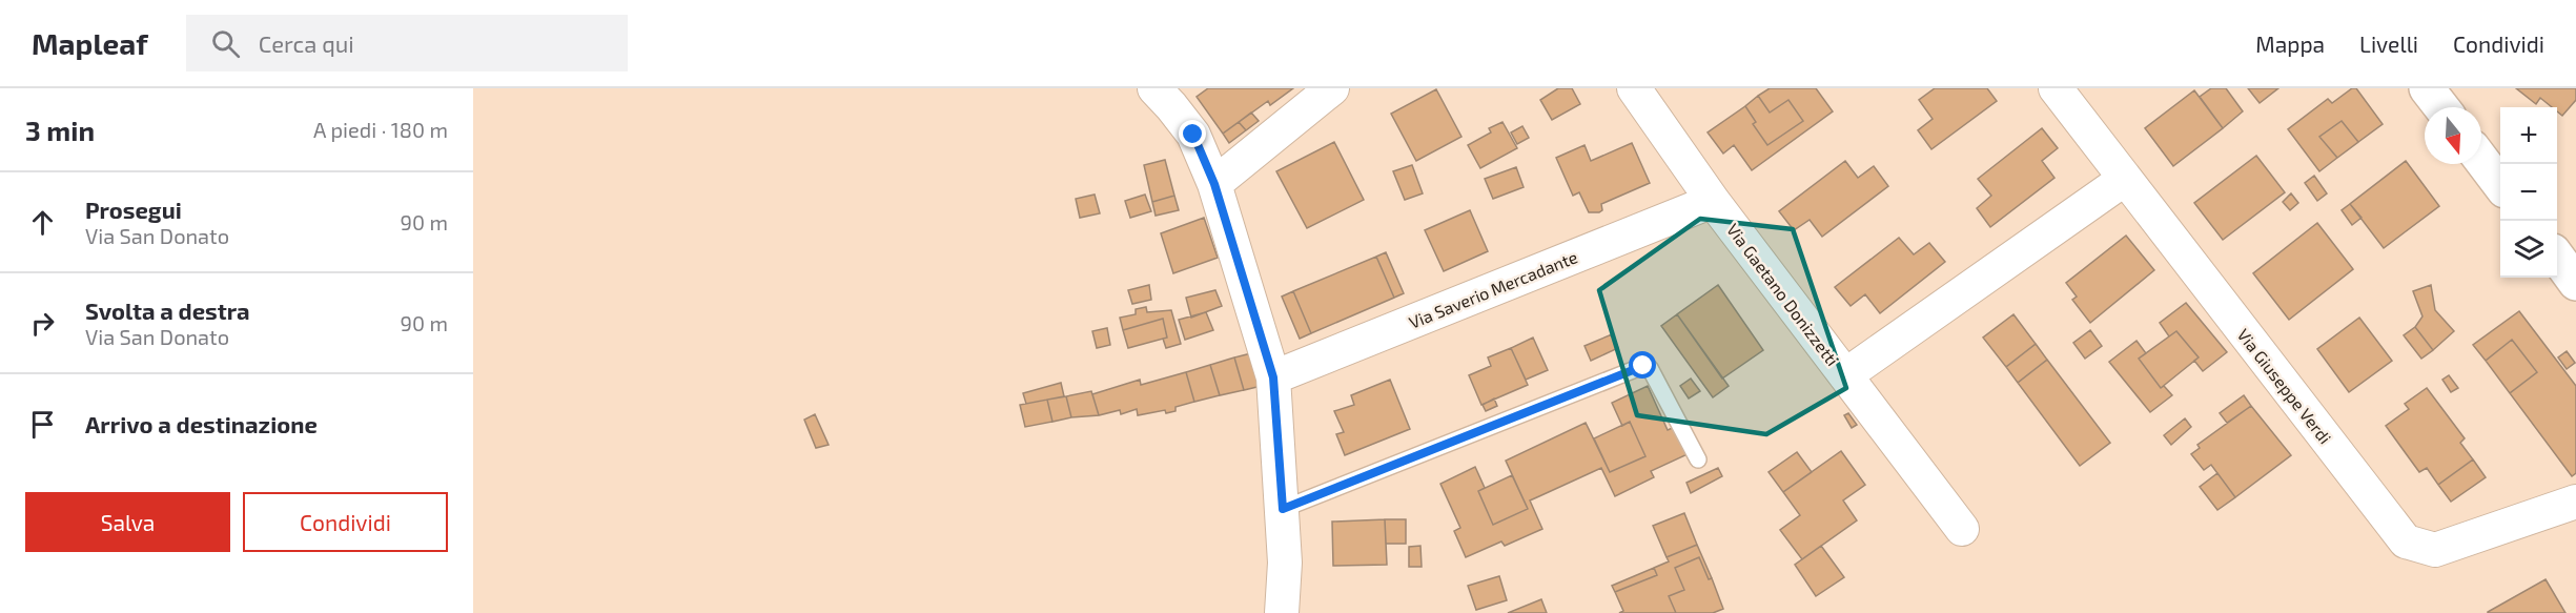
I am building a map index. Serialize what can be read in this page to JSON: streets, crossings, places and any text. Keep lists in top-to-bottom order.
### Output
{
  "streets": {
    "street": ["Via Saverio Mercadante", "Via Gaetano Donizzetti", "Via Giuseppe Verdi"]
  },
  "crossings": [
    ["Via Saverio Mercadante", "Via Gaetano Donizzetti"],
    ["Via Gaetano Donizzetti", "Via Giuseppe Verdi"]
  ],
  "north": "bottom",
  "page": {
    "header": "Mapleaf",
    "search": "Cerca qui",
    "nav": ["Mappa", "Livelli", "Condividi"],
    "heading": ["3 min", "A piedi · 180 m"],
    "map_buttons": ["+", "−"],
    "list": [
      ["Prosegui", "Via San Donato", "90 m"],
      ["Svolta a destra", "Via San Donato", "90 m"],
      "Arrivo a destinazione"
    ],
    "buttons": ["Salva", "Condividi"]
  }
}
